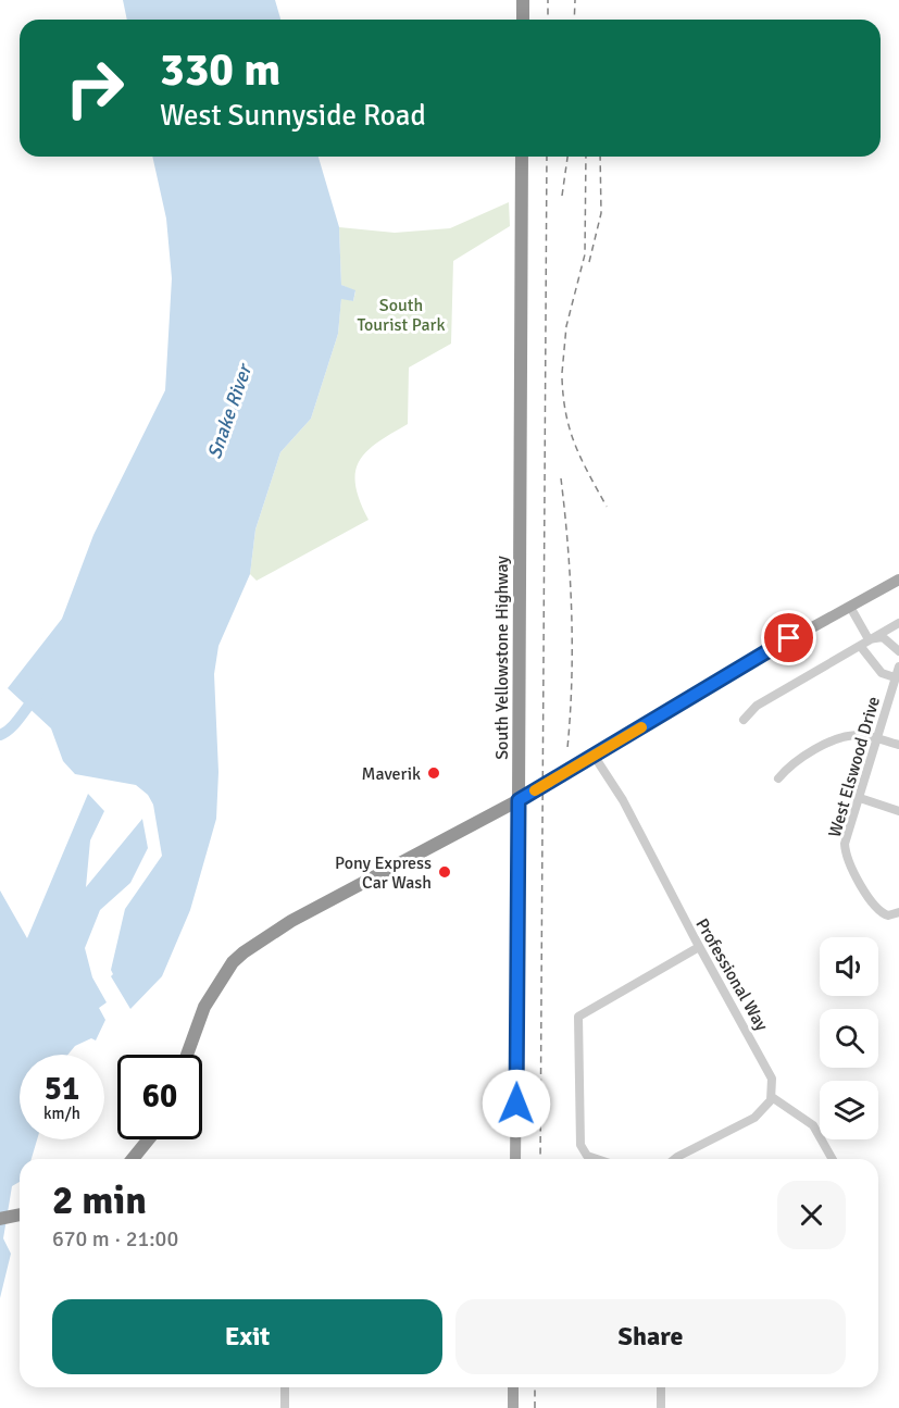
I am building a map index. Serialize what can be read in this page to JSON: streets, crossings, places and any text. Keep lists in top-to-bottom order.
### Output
{
  "streets": {
    "highway": ["South Yellowstone Highway"],
    "street": ["West Elswood Drive", "Professional Way"]
  },
  "water": ["Snake River"],
  "parks": ["South Tourist Park"],
  "places": ["Maverik", "Pony Express Car Wash"],
  "page": {
    "turn": ["330 m", "West Sunnyside Road"],
    "speed": "51 km/h",
    "limit": "60",
    "heading": ["2 min", "670 m · 21:00"],
    "buttons": ["Exit", "Share"]
  }
}
